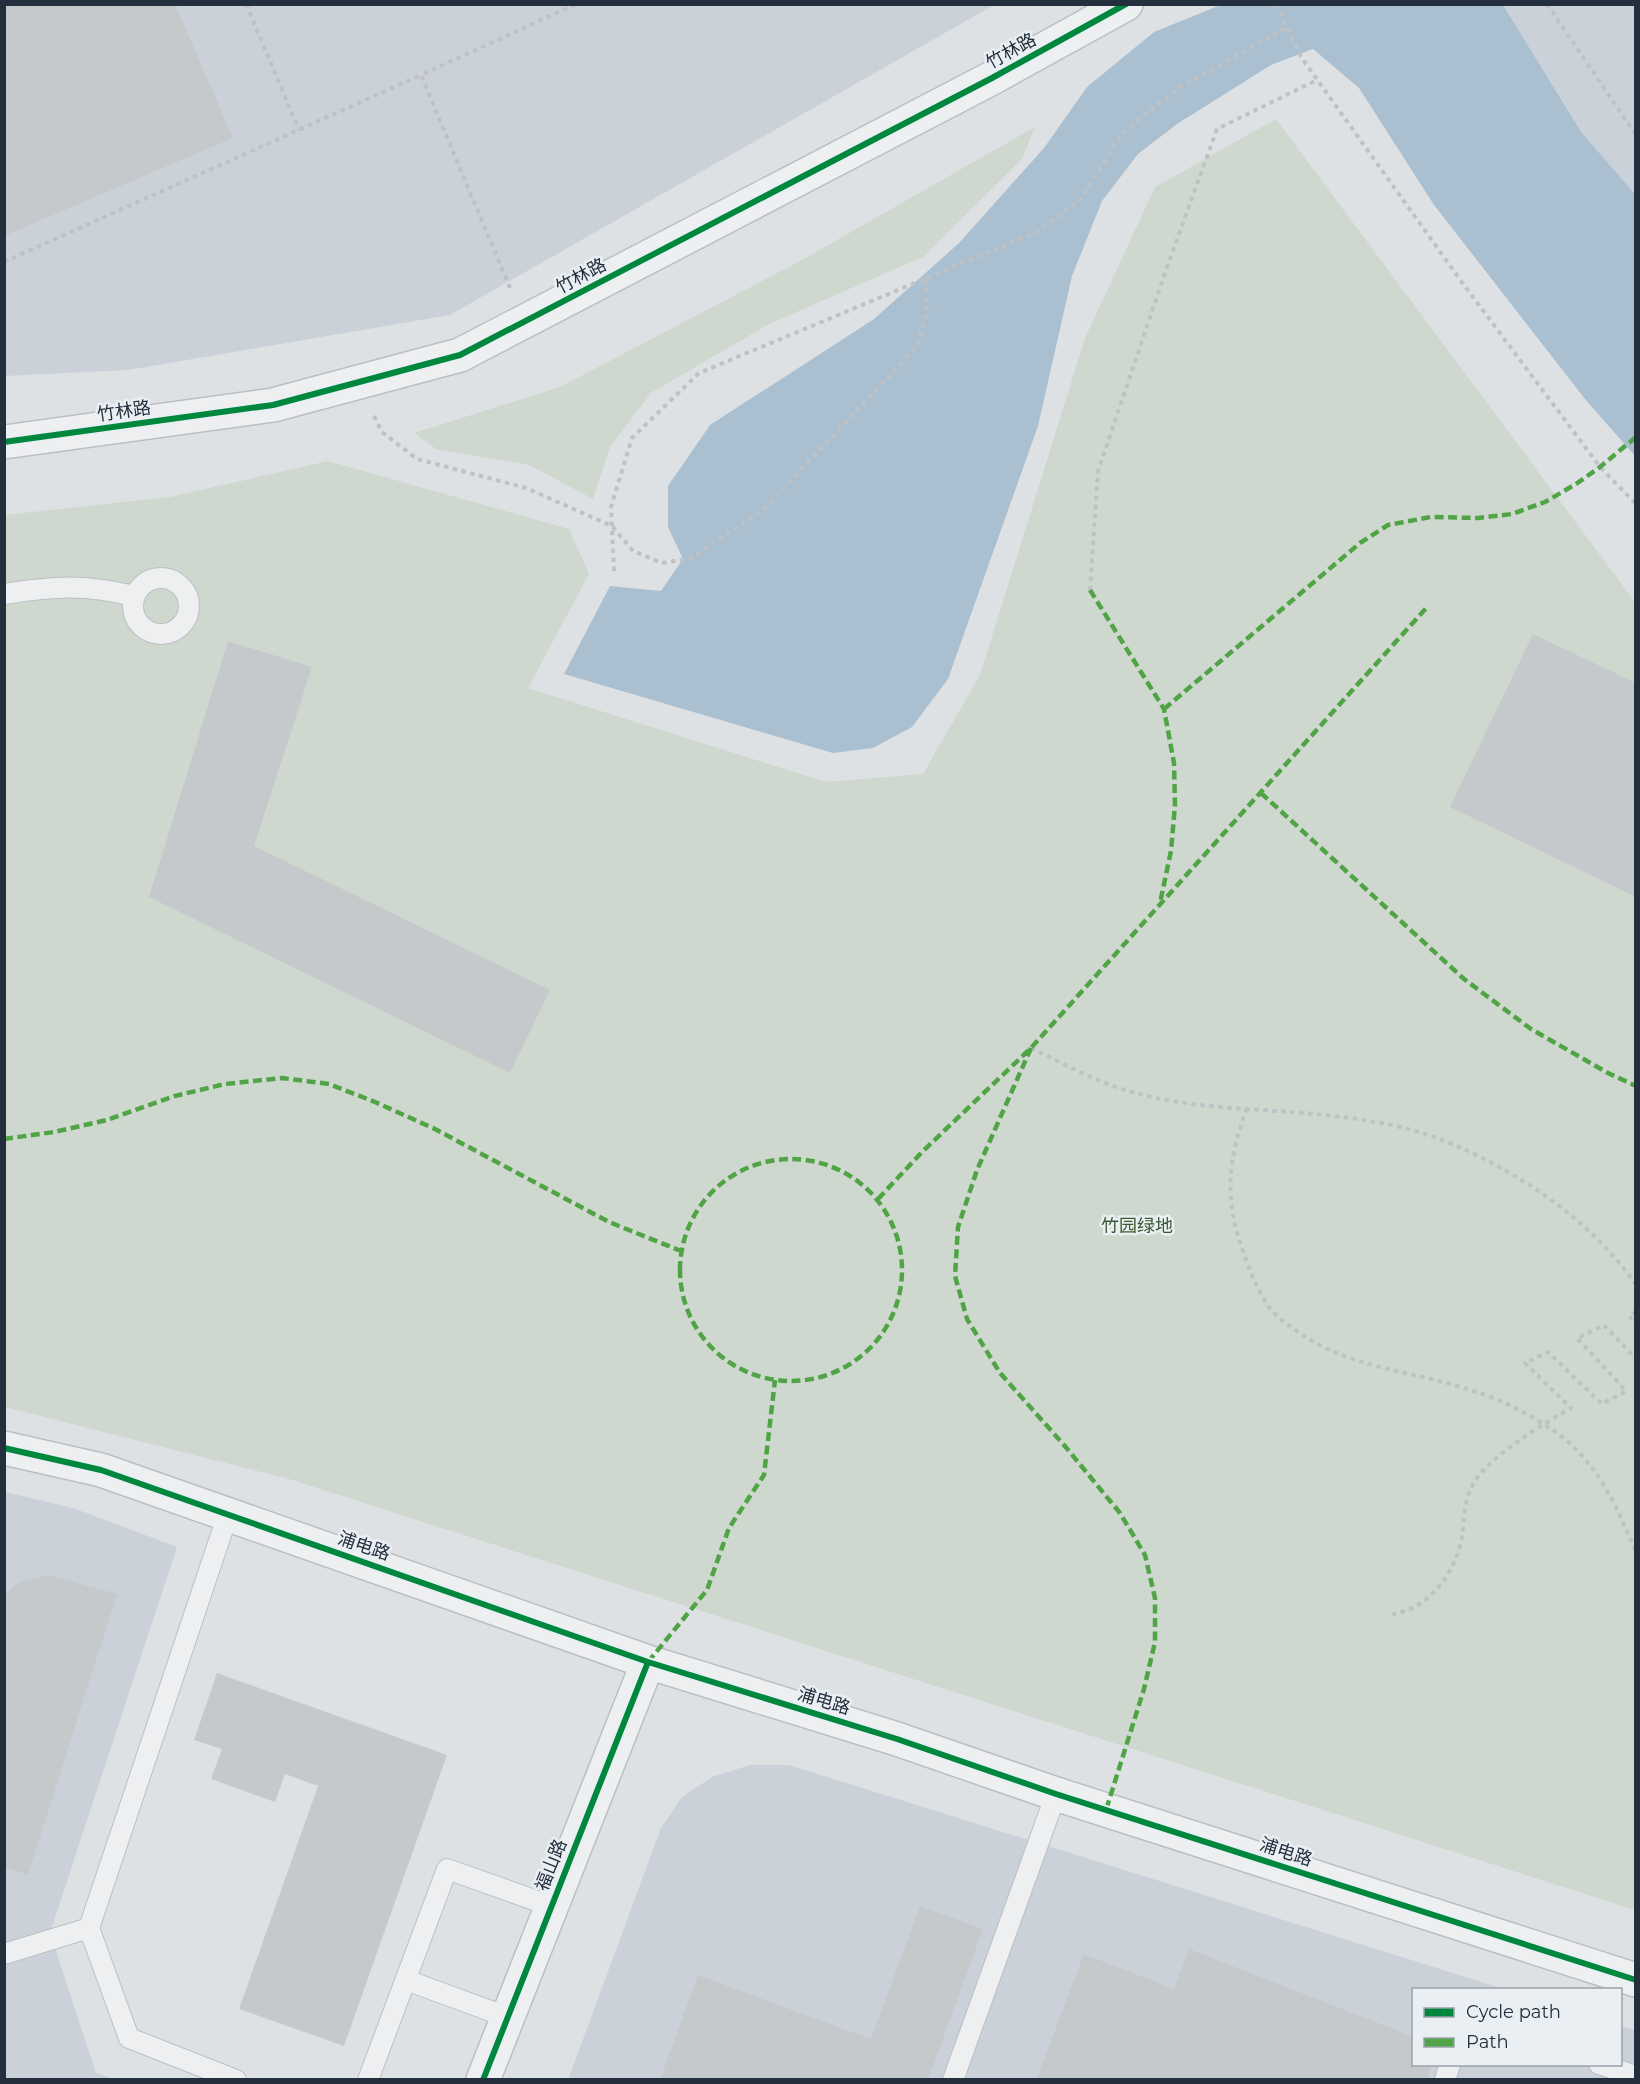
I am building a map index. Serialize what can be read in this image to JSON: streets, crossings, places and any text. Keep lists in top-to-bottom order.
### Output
{
  "streets": {
    "street": ["竹林路", "浦电路", "福山路"]
  },
  "crossings": [
    ["浦电路", "福山路"]
  ],
  "parks": ["竹园绿地"],
  "legend": ["Cycle path", "Path"]
}
